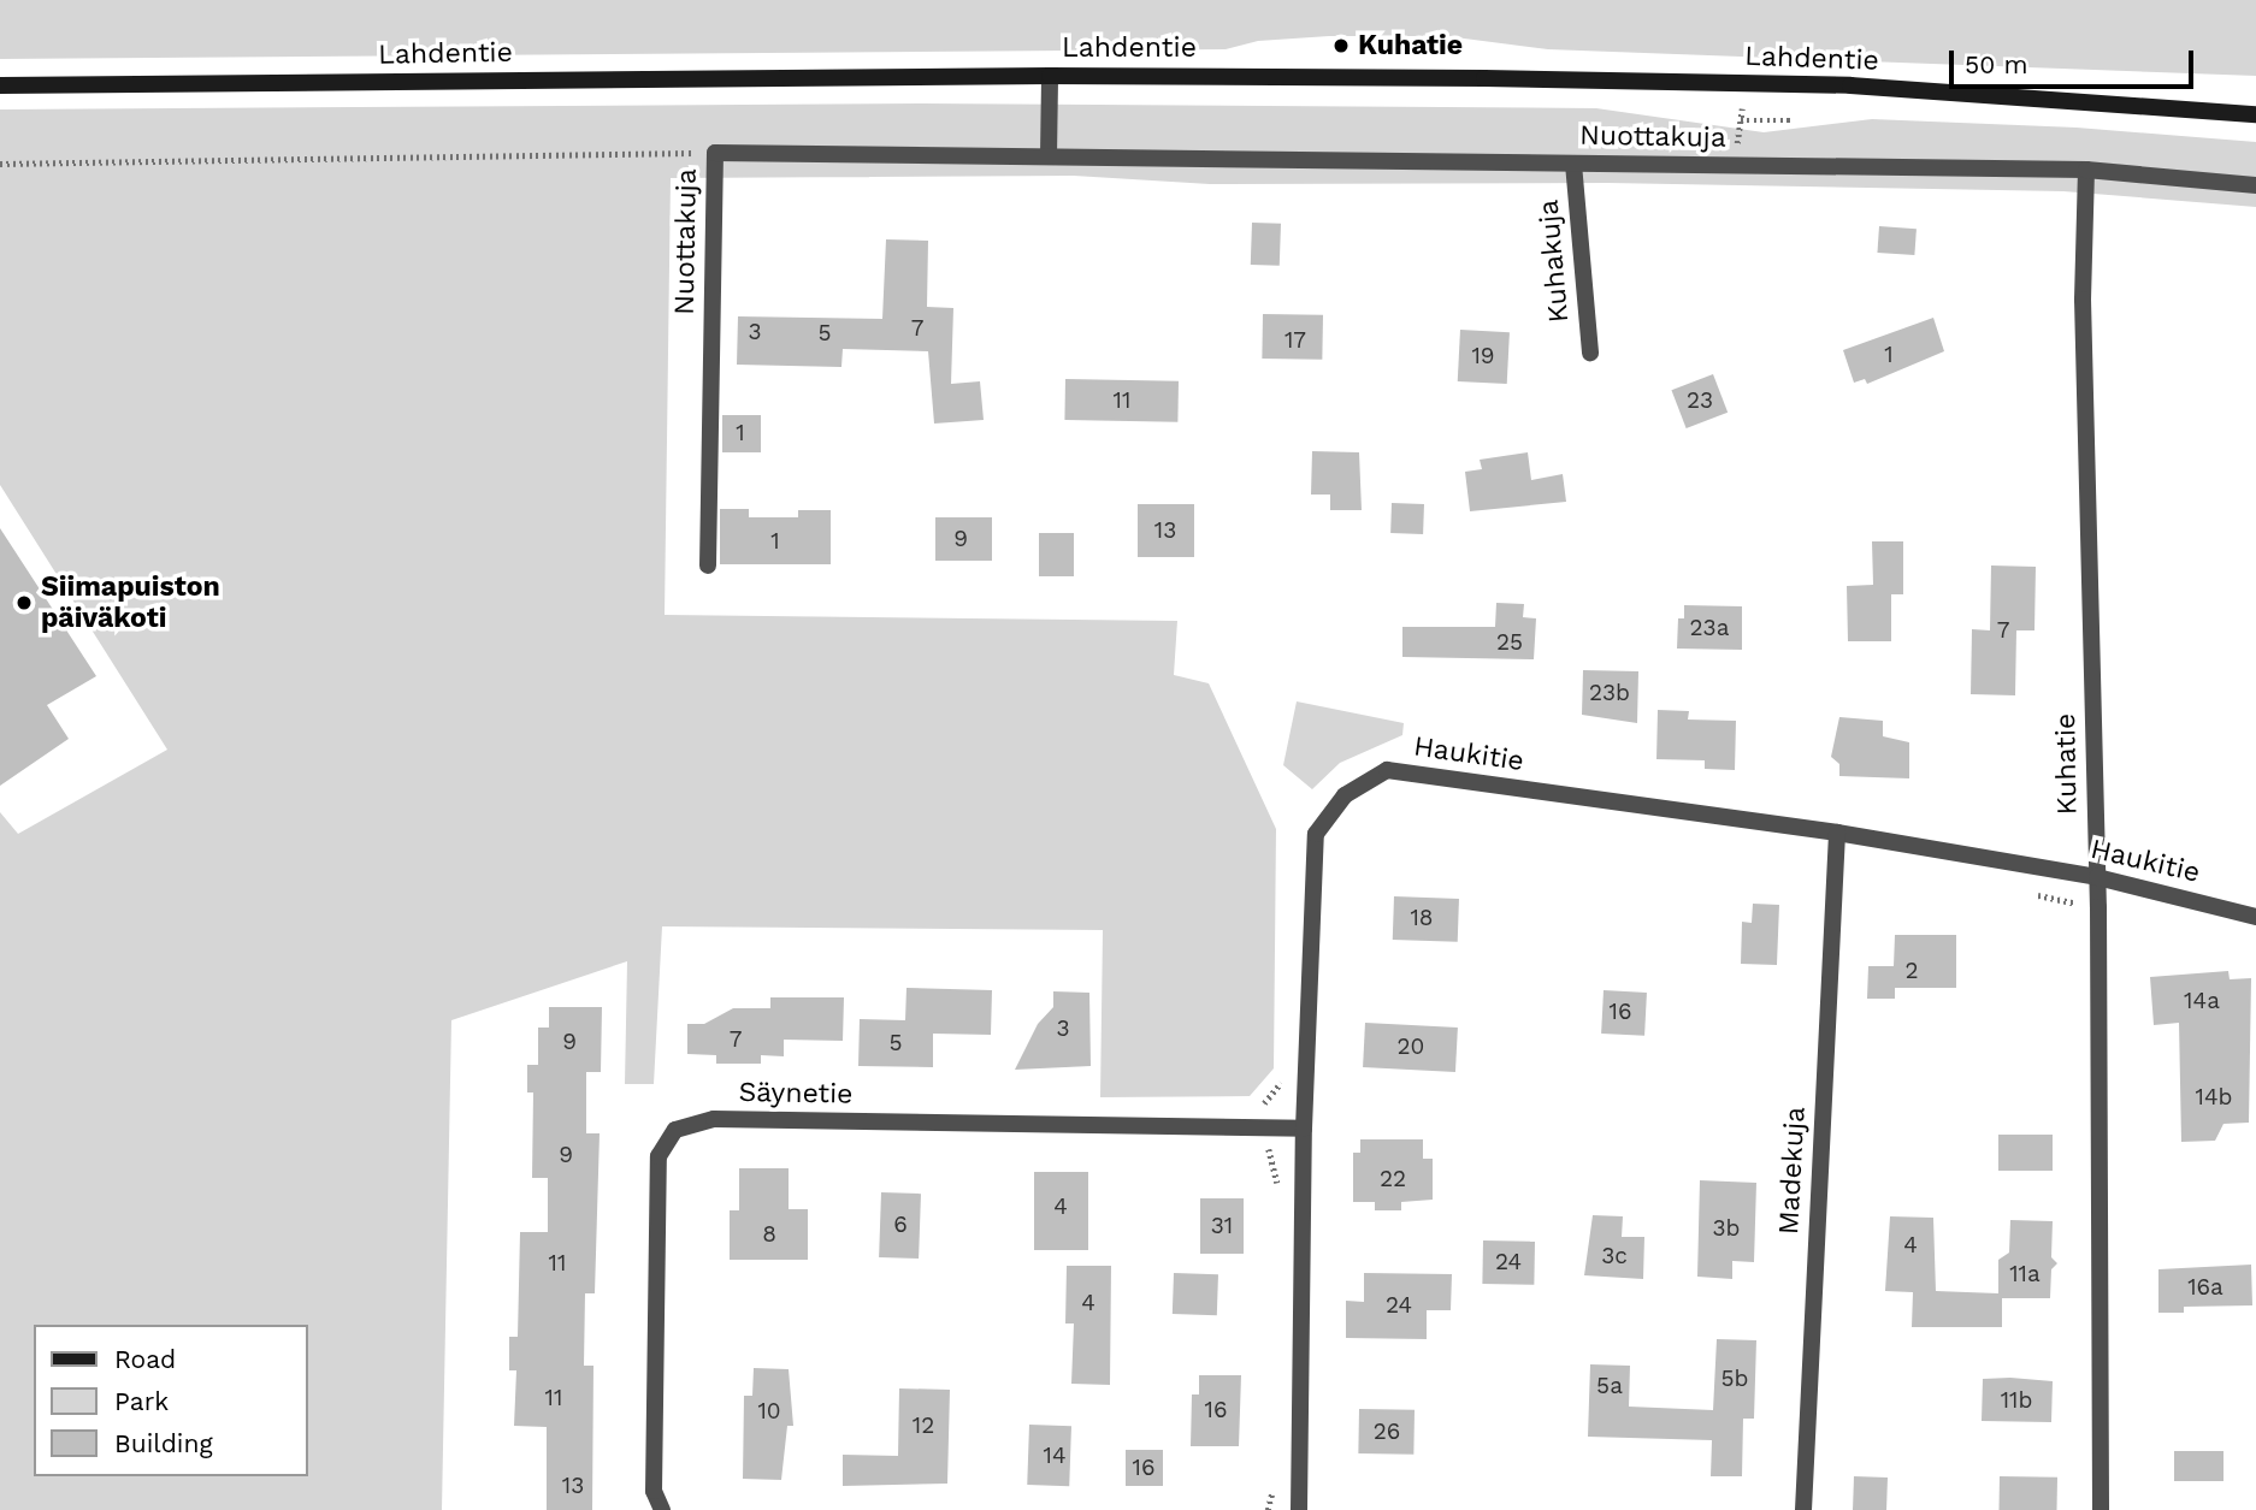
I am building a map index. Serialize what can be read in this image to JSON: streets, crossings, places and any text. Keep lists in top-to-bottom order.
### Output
{
  "streets": {
    "main road": ["Lahdentie"],
    "street": [
      "Nuottakuja",
      "Kuhakuja",
      "Haukitie",
      "Kuhatie",
      "Säynetie",
      "Madekuja"
    ]
  },
  "crossings": [
    ["Nuottakuja", "Kuhakuja"],
    ["Nuottakuja", "Kuhatie"],
    ["Haukitie", "Kuhatie"],
    ["Haukitie", "Säynetie"],
    ["Haukitie", "Madekuja"]
  ],
  "places": ["Kuhatie", "Siimapuiston päiväkoti"],
  "house_numbers": [
    "7",
    "3",
    "5",
    "17",
    "1",
    "19",
    "11",
    "23",
    "1",
    "13",
    "9",
    "1",
    "23a",
    "7",
    "25",
    "23b",
    "18",
    "2",
    "14a",
    "16",
    "3",
    "7",
    "9",
    "5",
    "20",
    "14b",
    "9",
    "22",
    "4",
    "6",
    "31",
    "3b",
    "8",
    "4",
    "3c",
    "24",
    "11",
    "11a",
    "16a",
    "4",
    "24",
    "5b",
    "5a",
    "11",
    "11b",
    "16",
    "10",
    "12",
    "26",
    "14",
    "16",
    "13"
  ],
  "legend": ["Road", "Park", "Building"],
  "scale_bar": "50 m"
}
